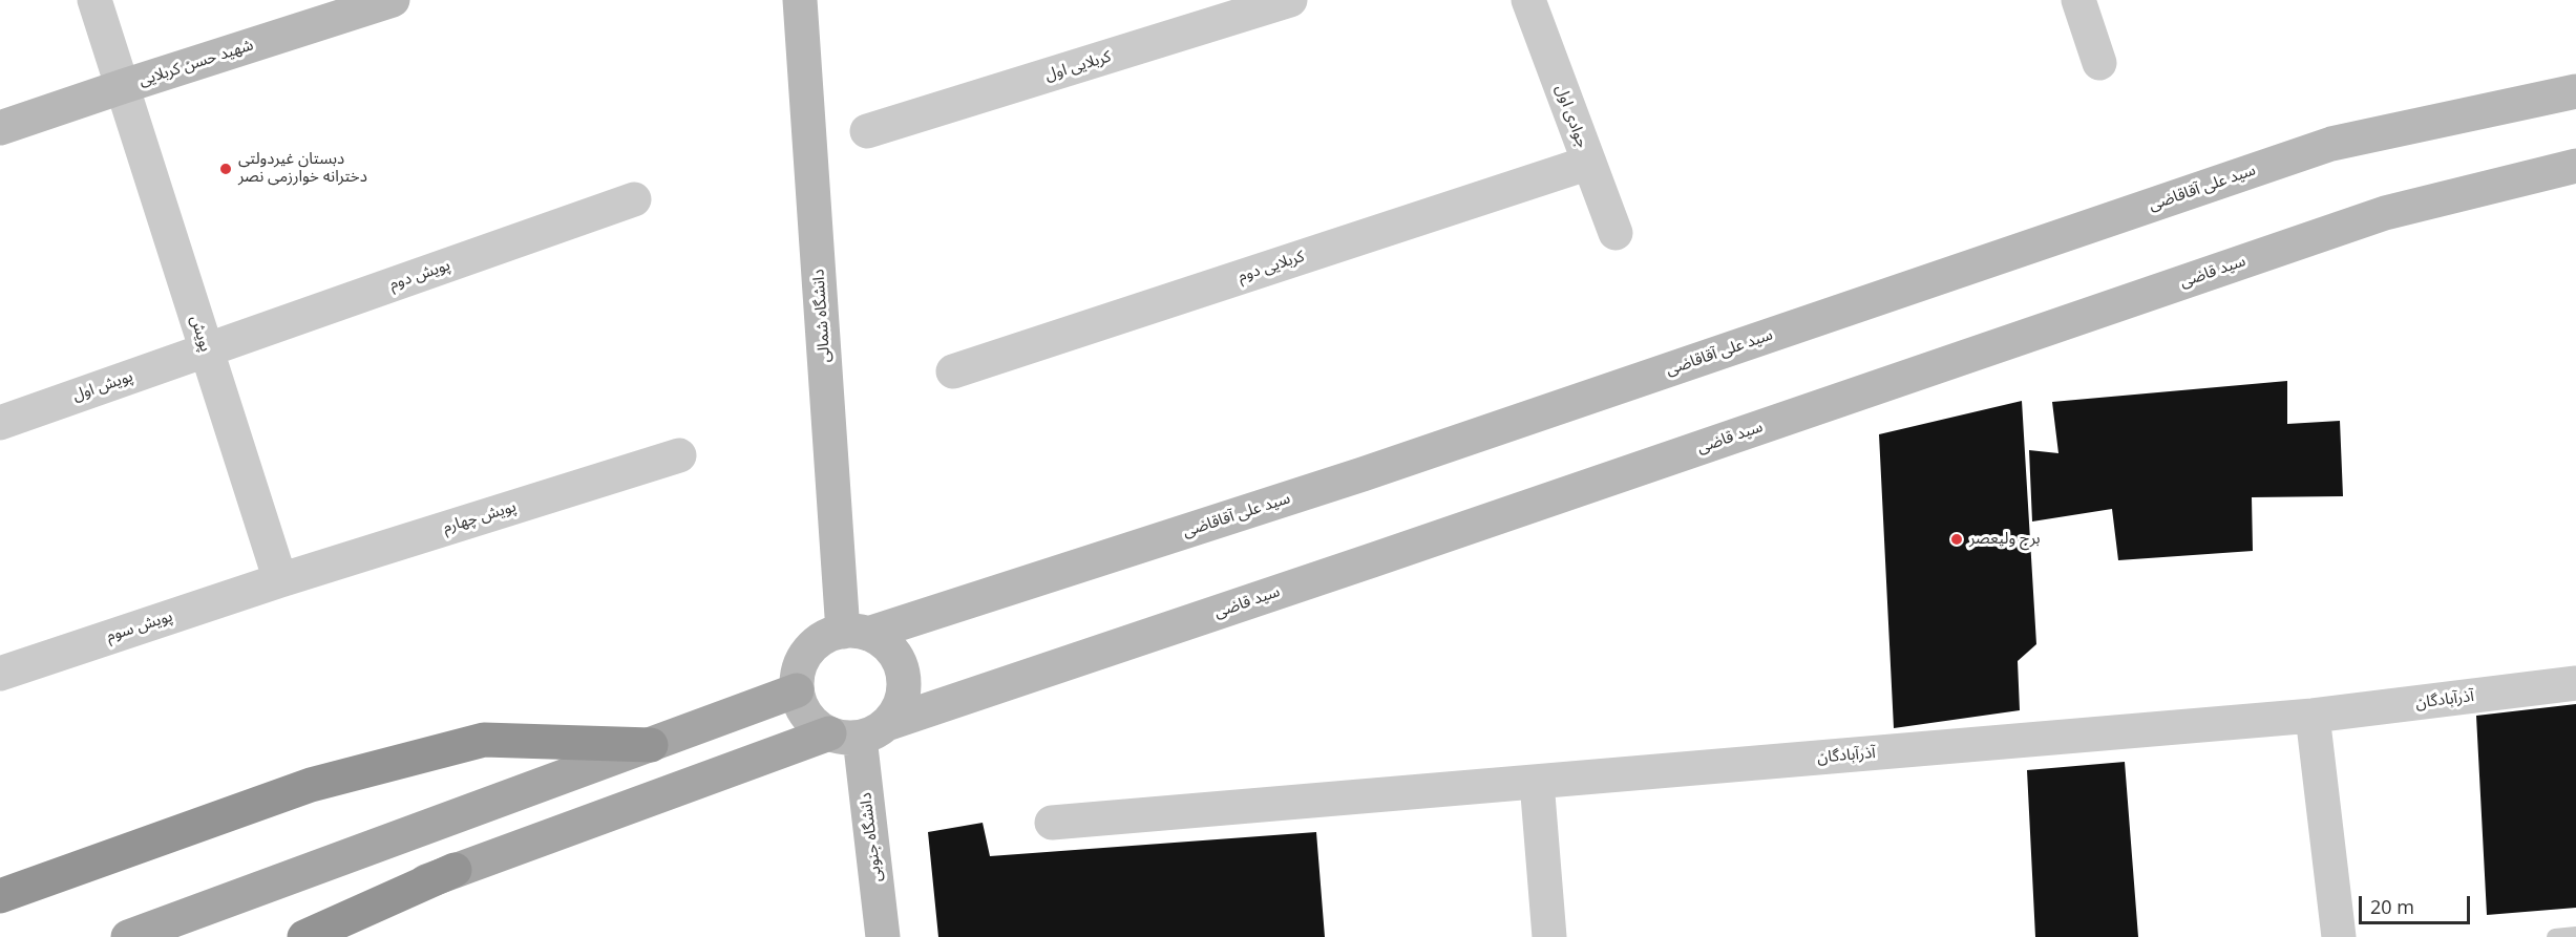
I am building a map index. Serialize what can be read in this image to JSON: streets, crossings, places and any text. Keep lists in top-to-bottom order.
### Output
{
  "streets": {
    "street": [
      "شهید حسن کربلایی",
      "کربلایی اول",
      "جوادی اول",
      "سید علی آقاقاضی",
      "کربلایی دوم",
      "سید قاضی",
      "پویش دوم",
      "دانشگاه شمالی",
      "پویش",
      "پویش اول",
      "پویش چهارم",
      "پویش سوم",
      "آذرآبادگان",
      "دانشگاه جنوبی"
    ]
  },
  "crossings": [
    ["شهید حسن کربلایی", "پویش"],
    ["جوادی اول", "کربلایی دوم"],
    ["سید علی آقاقاضی", "سید قاضی"],
    ["سید علی آقاقاضی", "دانشگاه شمالی"],
    ["سید علی آقاقاضی", "دانشگاه جنوبی"],
    ["سید قاضی", "دانشگاه شمالی"],
    ["سید قاضی", "دانشگاه جنوبی"],
    ["پویش دوم", "پویش"],
    ["پویش دوم", "پویش اول"],
    ["دانشگاه شمالی", "دانشگاه جنوبی"],
    ["پویش", "پویش اول"],
    ["پویش", "پویش چهارم"],
    ["پویش", "پویش سوم"],
    ["پویش چهارم", "پویش سوم"]
  ],
  "places": ["دبستان غیردولتی دخترانه خوارزمی نصر", "برج ولیعصر"],
  "scale_bar": "20 m"
}
